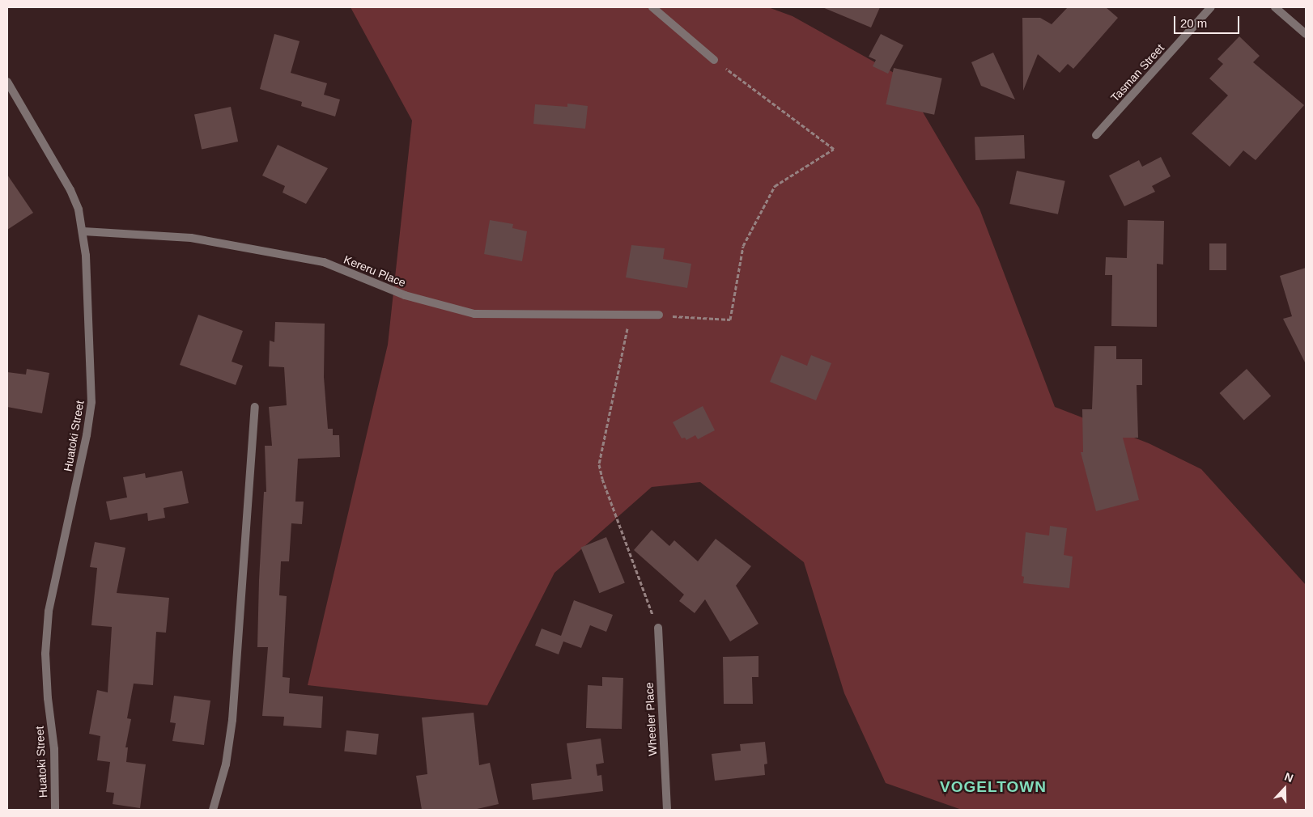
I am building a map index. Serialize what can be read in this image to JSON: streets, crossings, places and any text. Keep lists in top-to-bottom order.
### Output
{
  "streets": {
    "street": [
      "Tasman Street",
      "Kereru Place",
      "Huatoki Street",
      "Wheeler Place"
    ]
  },
  "crossings": [
    ["Kereru Place", "Huatoki Street"]
  ],
  "districts": ["VOGELTOWN"],
  "scale_bar": "20 m",
  "north": "top"
}
